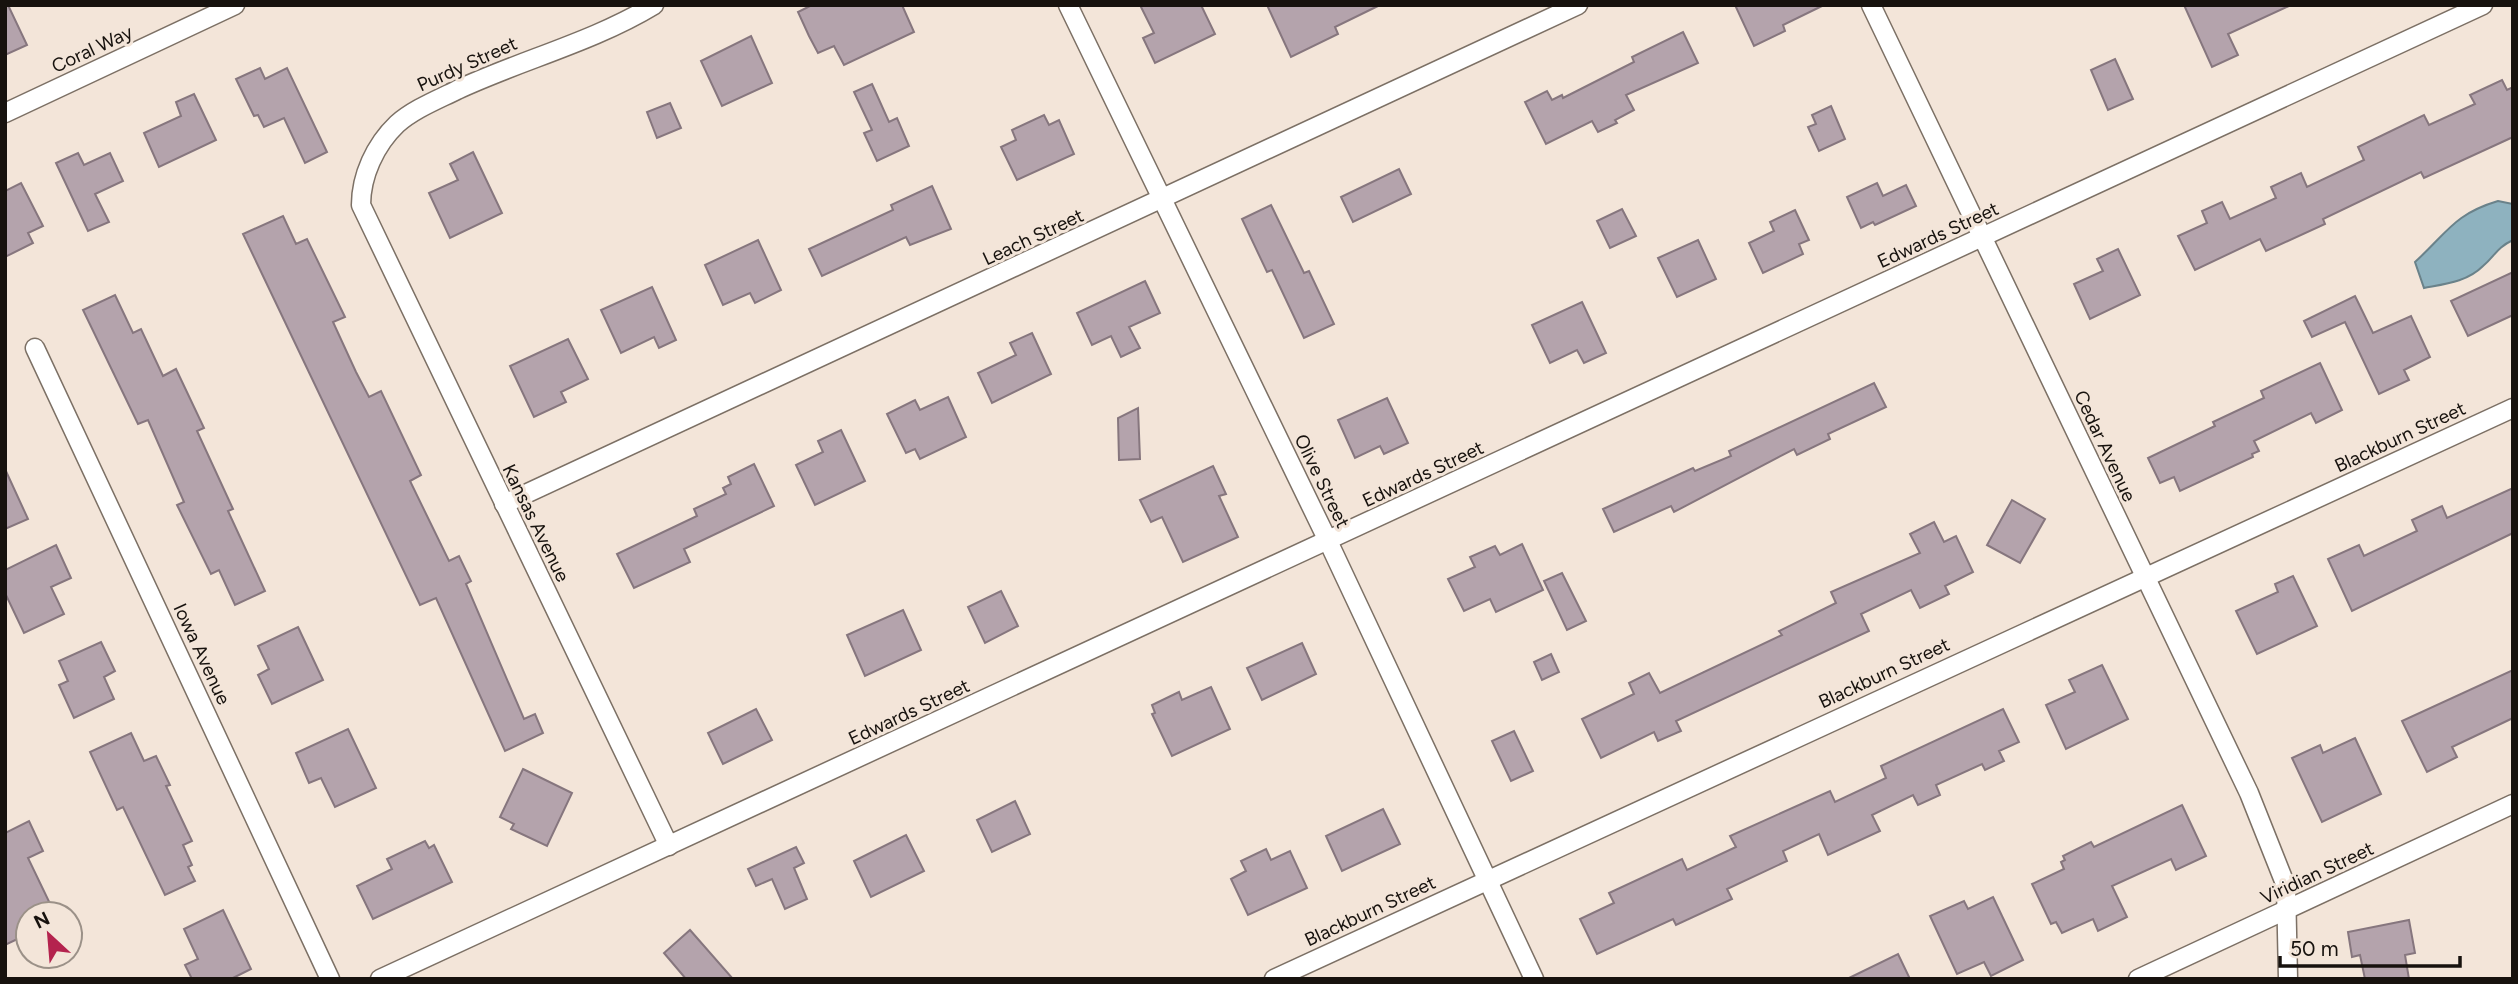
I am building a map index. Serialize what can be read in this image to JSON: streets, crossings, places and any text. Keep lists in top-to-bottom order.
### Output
{
  "streets": {
    "street": [
      "Coral Way",
      "Purdy Street",
      "Edwards Street",
      "Leach Street",
      "Blackburn Street",
      "Cedar Avenue",
      "Olive Street",
      "Kansas Avenue",
      "Iowa Avenue",
      "Viridian Street"
    ]
  },
  "crossings": [
    ["Purdy Street", "Kansas Avenue"],
    ["Edwards Street", "Cedar Avenue"],
    ["Edwards Street", "Olive Street"],
    ["Edwards Street", "Kansas Avenue"],
    ["Leach Street", "Olive Street"],
    ["Leach Street", "Kansas Avenue"],
    ["Blackburn Street", "Cedar Avenue"],
    ["Blackburn Street", "Olive Street"],
    ["Cedar Avenue", "Viridian Street"]
  ],
  "scale_bar": "50 m",
  "north": "top left"
}
